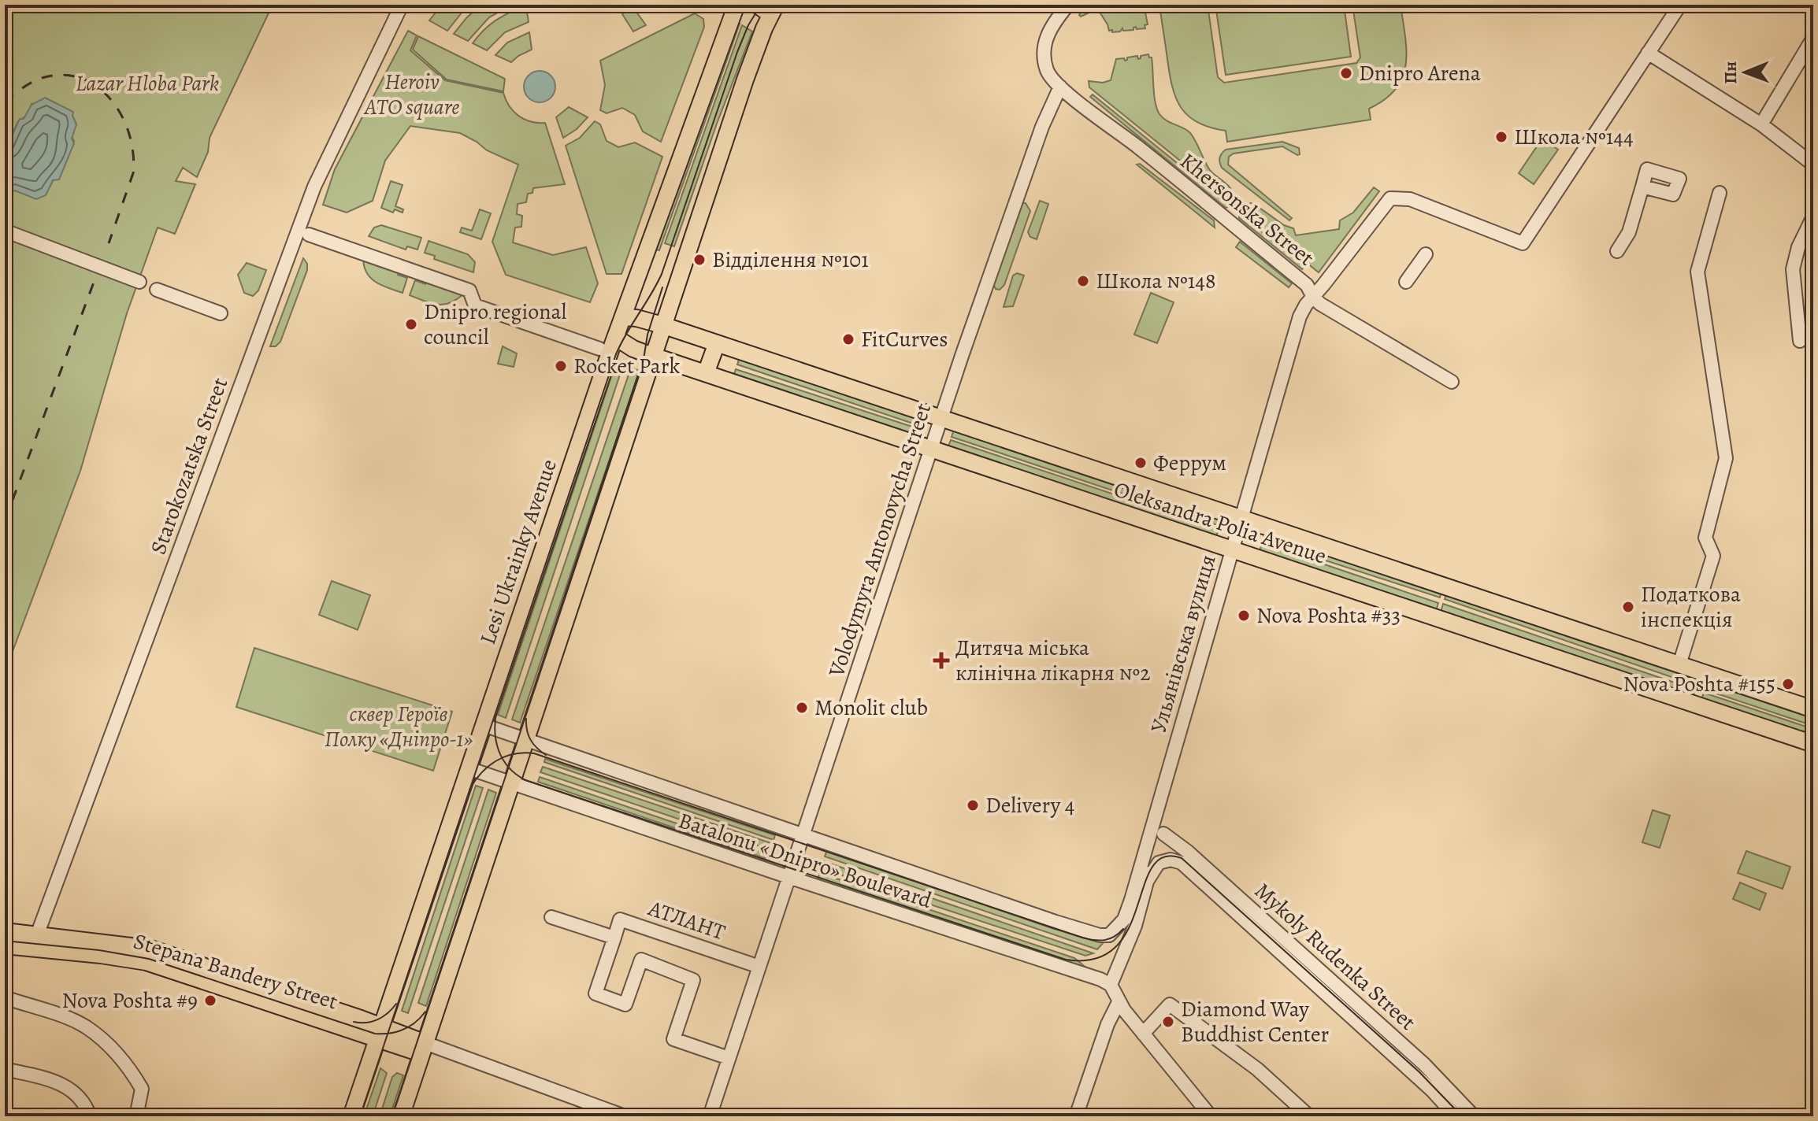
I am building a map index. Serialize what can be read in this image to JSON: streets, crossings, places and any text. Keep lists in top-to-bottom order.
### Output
{
  "streets": {
    "main road": ["Oleksandra Polia Avenue", "Lesi Ukrainky Avenue"],
    "street": [
      "Khersonska Street",
      "Starokozatska Street",
      "Volodymyra Antonovycha Street",
      "Ульянівська вулиця",
      "Batalonu «Dnipro» Boulevard",
      "АТЛАНТ",
      "Mykoly Rudenka Street"
    ]
  },
  "crossings": [
    ["Khersonska Street", "Volodymyra Antonovycha Street"],
    ["Khersonska Street", "Ульянівська вулиця"],
    ["Oleksandra Polia Avenue", "Volodymyra Antonovycha Street"],
    ["Oleksandra Polia Avenue", "Lesi Ukrainky Avenue"],
    ["Oleksandra Polia Avenue", "Ульянівська вулиця"],
    ["Volodymyra Antonovycha Street", "Batalonu «Dnipro» Boulevard"],
    ["Volodymyra Antonovycha Street", "АТЛАНТ"],
    ["Lesi Ukrainky Avenue", "Batalonu «Dnipro» Boulevard"],
    ["Ульянівська вулиця", "Batalonu «Dnipro» Boulevard"],
    ["Ульянівська вулиця", "Mykoly Rudenka Street"]
  ],
  "parks": ["Heroiv ATO square", "Lazar Hloba Park", "сквер Героїв Полку «Дніпро-1»"],
  "places": {
    "other": [
      "Dnipro Arena",
      "Школа №144",
      "Відділення №101",
      "Школа №148",
      "Dnipro regional council",
      "FitCurves",
      "Rocket Park",
      "Феррум",
      "Податкова інспекція",
      "Nova Poshta #33",
      "Nova Poshta #155",
      "Monolit club",
      "Delivery 4",
      "Nova Poshta #9",
      "Diamond Way Buddhist Center"
    ],
    "health": ["Дитяча міська клінічна лікарня №2"]
  },
  "north": "left"
}
